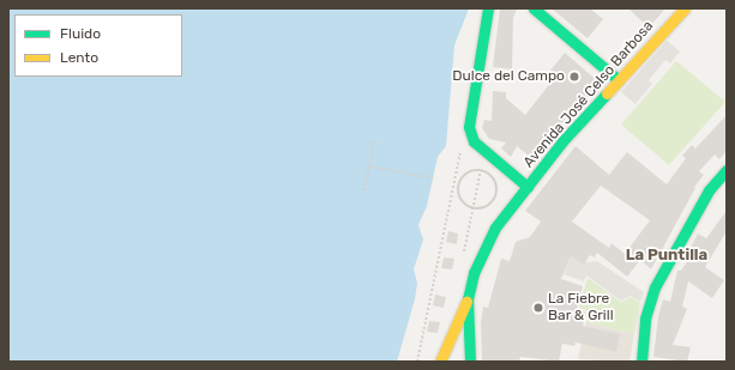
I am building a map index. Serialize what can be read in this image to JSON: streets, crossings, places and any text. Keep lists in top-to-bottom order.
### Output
{
  "streets": {
    "street": ["Avenida José Celso Barbosa"]
  },
  "districts": ["La Puntilla"],
  "places": ["Dulce del Campo", "La Fiebre Bar & Grill"],
  "legend": ["Fluido", "Lento"]
}
